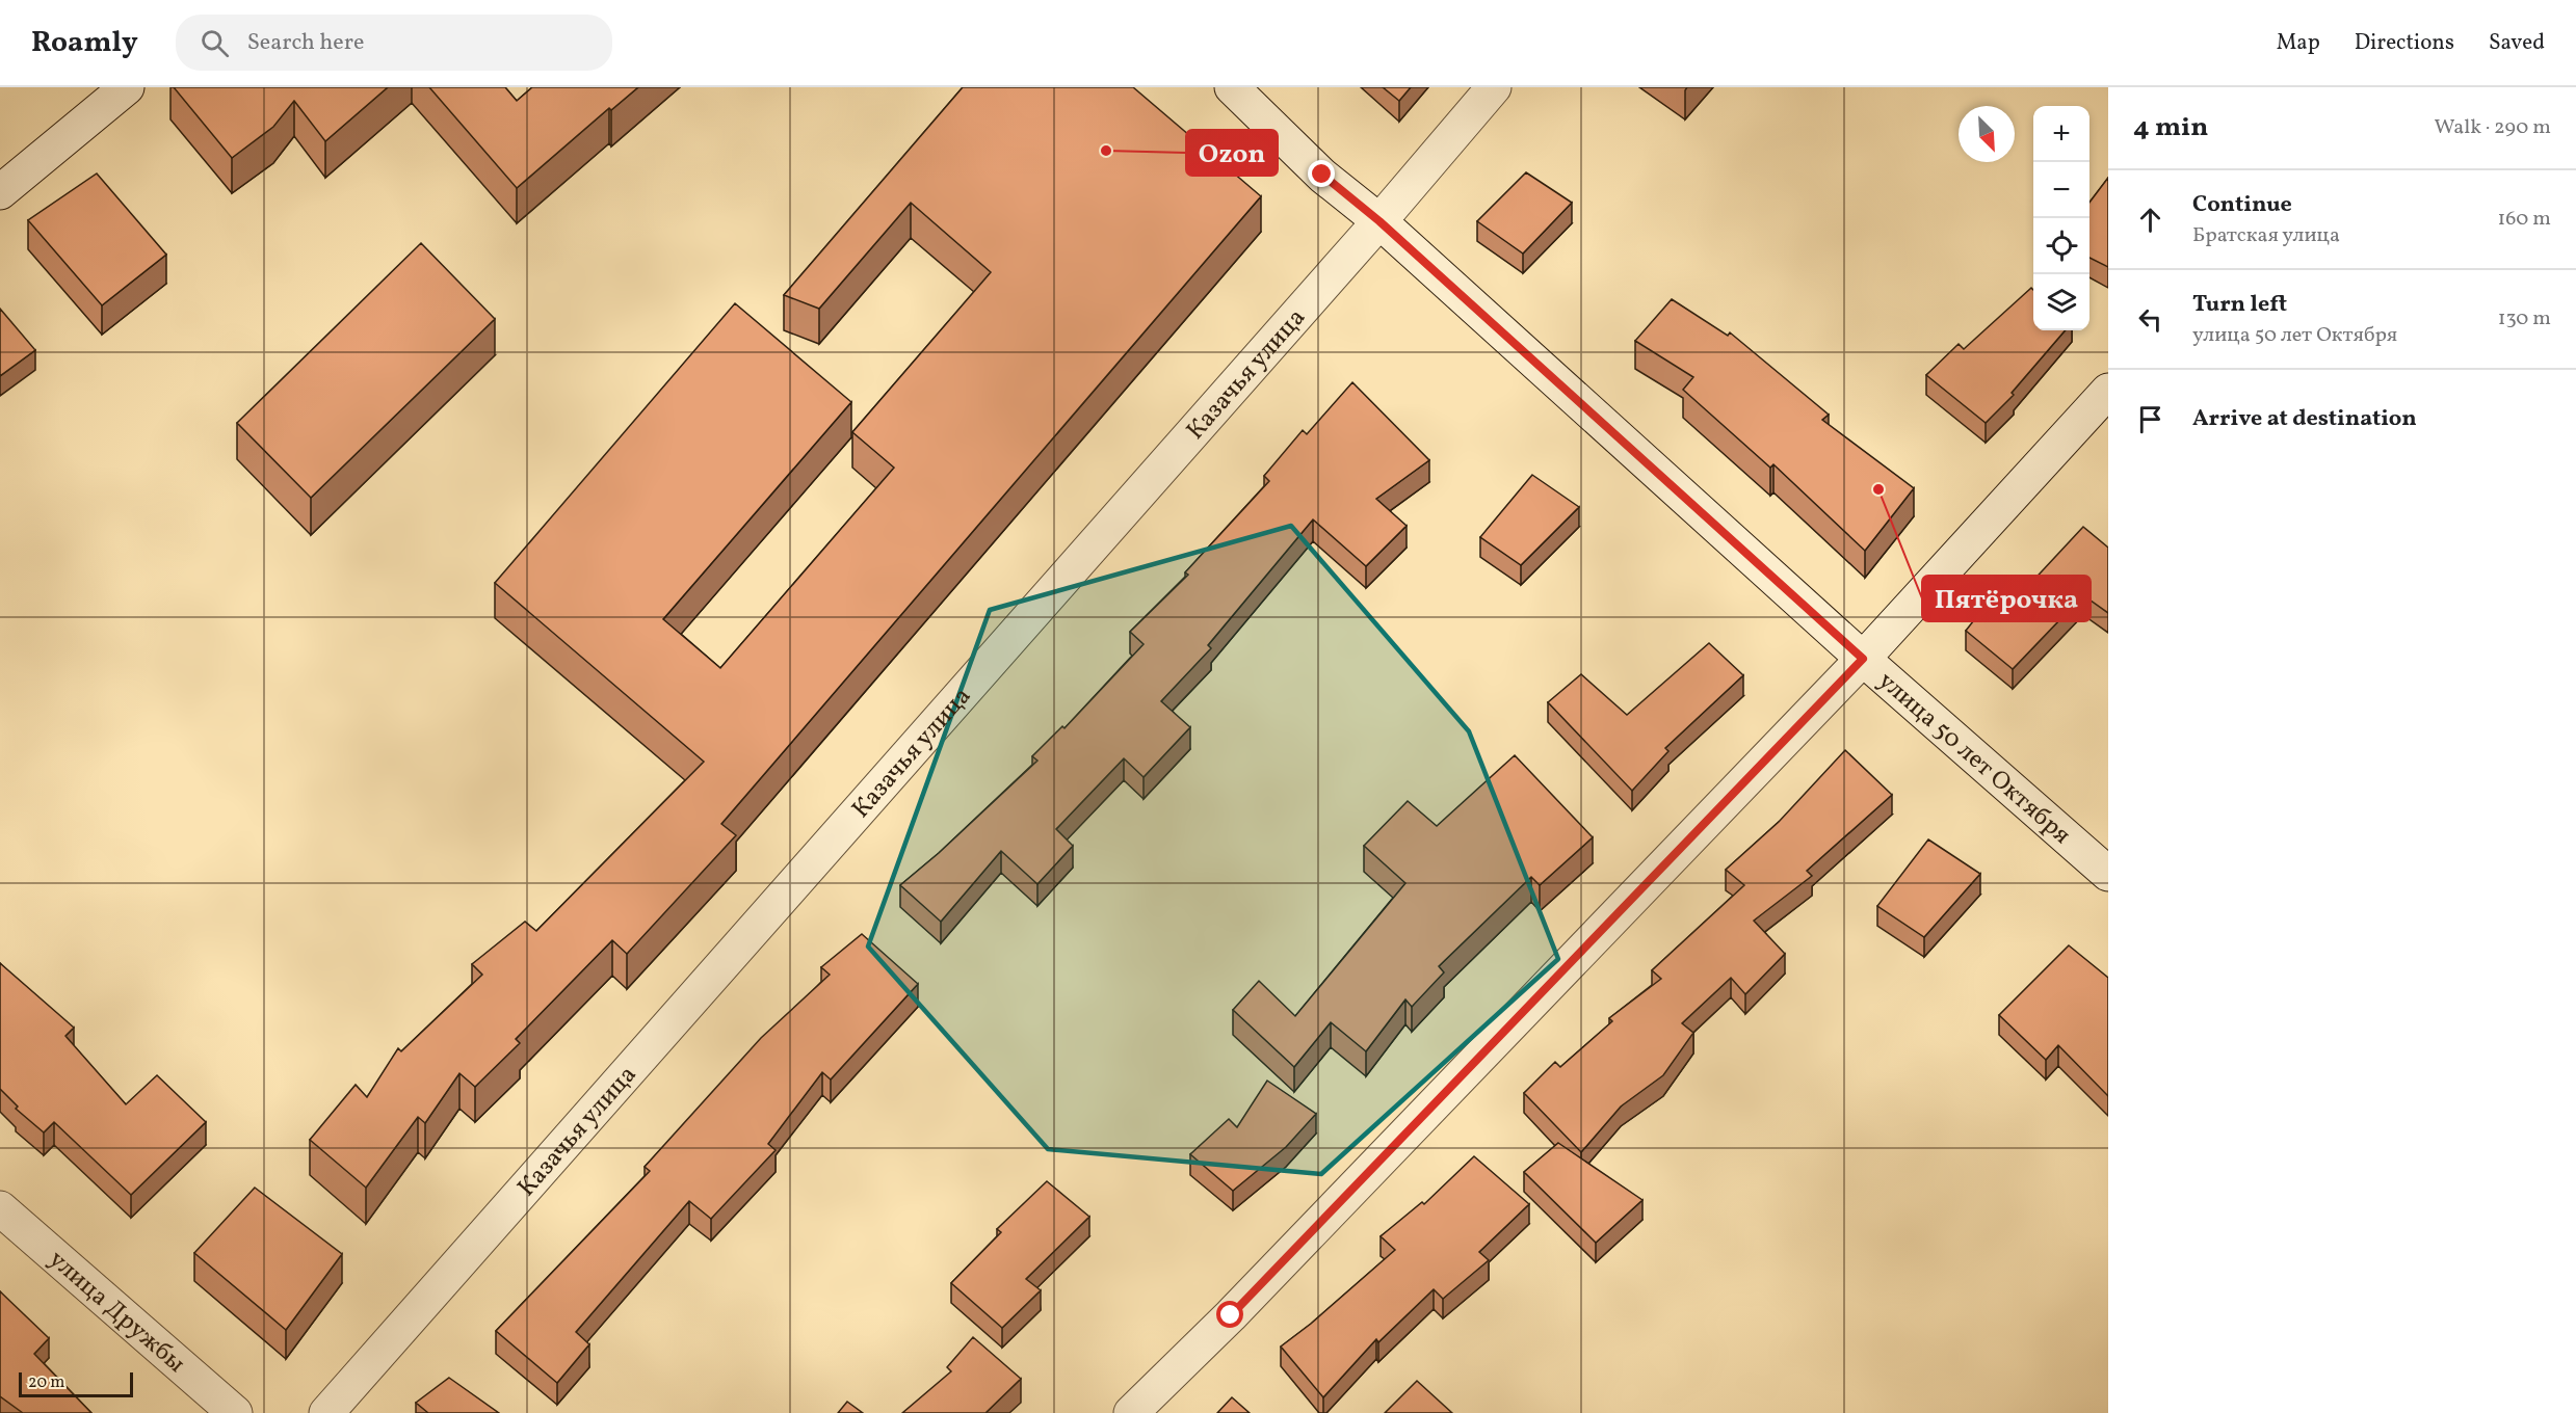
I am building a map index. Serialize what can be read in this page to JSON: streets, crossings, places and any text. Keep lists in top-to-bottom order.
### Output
{
  "streets": {
    "street": ["Казачья улица", "улица 50 лет Октября", "улица Дружбы"]
  },
  "crossings": [
    ["Казачья улица", "улица 50 лет Октября"]
  ],
  "places": ["Ozon", "Пятёрочка"],
  "scale_bar": "20 m",
  "north": "bottom right",
  "page": {
    "header": "Roamly",
    "search": "Search here",
    "nav": ["Map", "Directions", "Saved"],
    "heading": ["4 min", "Walk · 290 m"],
    "map_buttons": ["+", "−"],
    "list": [
      ["Continue", "Братская улица", "160 m"],
      ["Turn left", "улица 50 лет Октября", "130 m"],
      "Arrive at destination"
    ],
    "scale": "20 m"
  }
}
